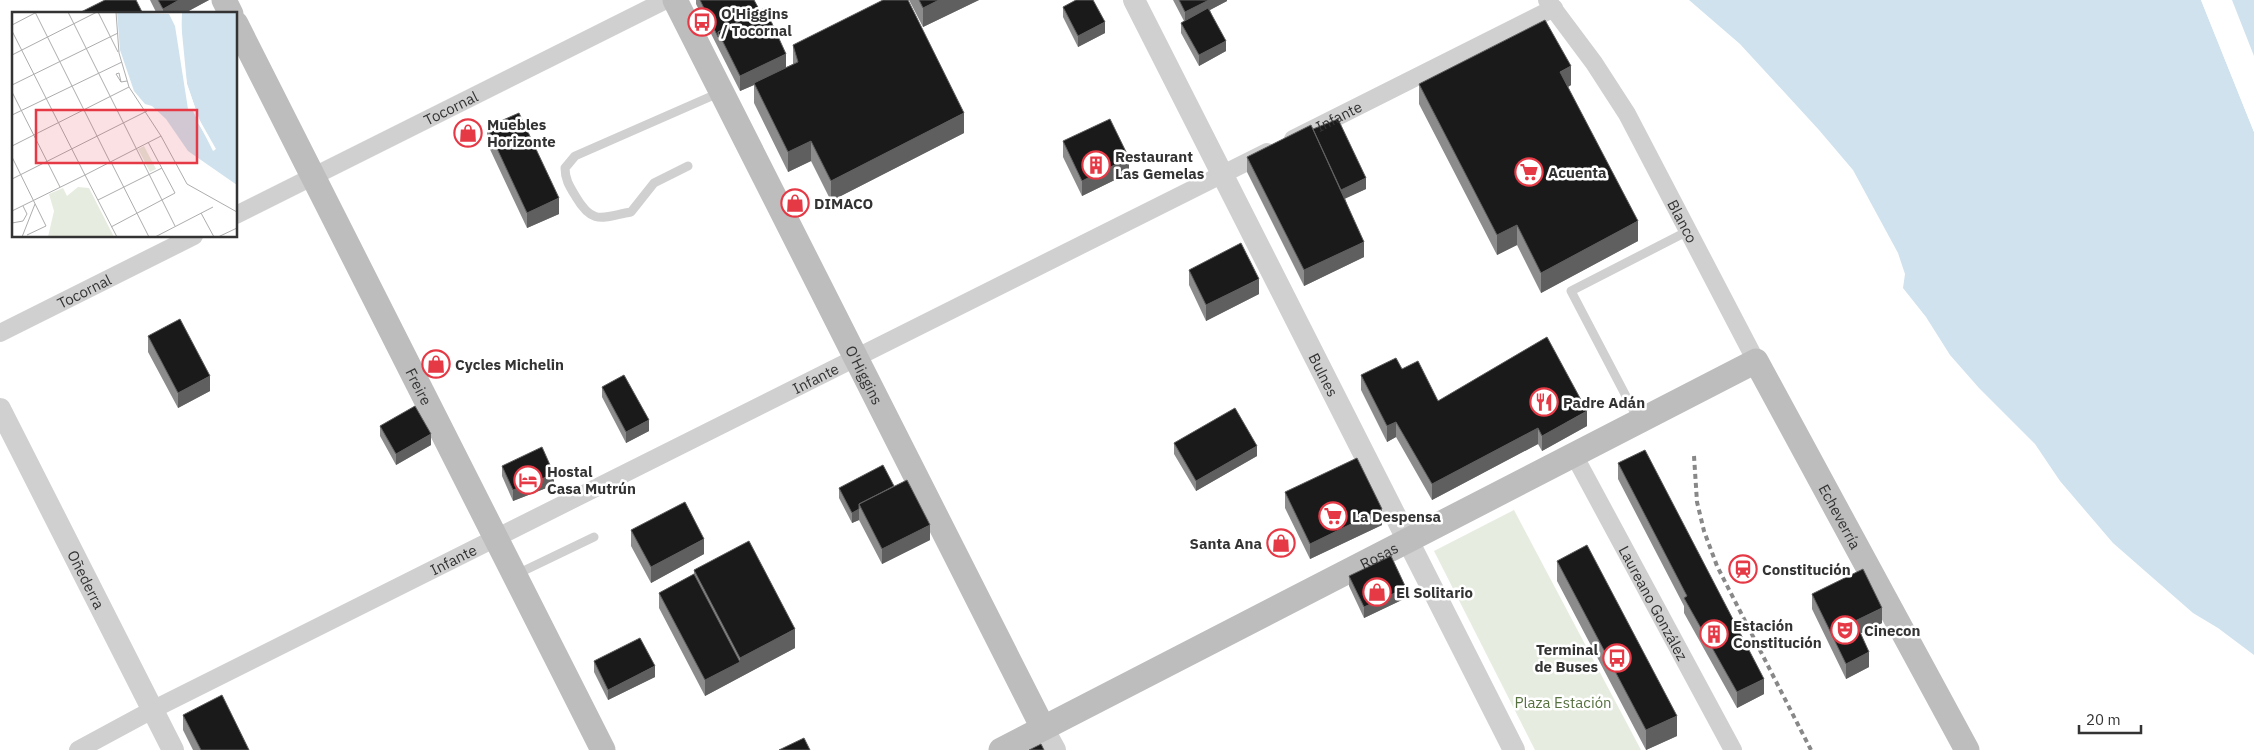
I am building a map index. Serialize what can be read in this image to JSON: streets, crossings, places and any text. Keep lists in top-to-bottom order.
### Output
{
  "streets": {
    "main road": [
      "O'Higgins",
      "Freire",
      "Echeverría",
      "Rosas"
    ],
    "street": [
      "Tocornal",
      "Infante",
      "Blanco",
      "Bulnes",
      "Oñederra",
      "Laureano González"
    ]
  },
  "crossings": [
    ["Tocornal", "Freire"],
    ["Infante", "Blanco"],
    ["Infante", "O'Higgins"],
    ["Infante", "Bulnes"],
    ["Infante", "Freire"],
    ["Infante", "Oñederra"],
    ["Blanco", "Echeverría"],
    ["Blanco", "Rosas"],
    ["O'Higgins", "Rosas"],
    ["Bulnes", "Rosas"],
    ["Echeverría", "Rosas"],
    ["Rosas", "Laureano González"]
  ],
  "parks": ["Plaza Estación"],
  "places": {
    "bus stop": ["O'Higgins / Tocornal", "Terminal de Buses"],
    "shop": [
      "Muebles Horizonte",
      "DIMACO",
      "Cycles Michelin",
      "Santa Ana",
      "El Solitario"
    ],
    "building": ["Restaurant Las Gemelas", "Estación Constitución"],
    "supermarket": ["Acuenta", "La Despensa"],
    "restaurant": ["Padre Adán"],
    "hotel": ["Hostal Casa Mutrún"],
    "station": ["Constitución"],
    "theatre": ["Cinecon"]
  },
  "scale_bar": "20 m"
}
